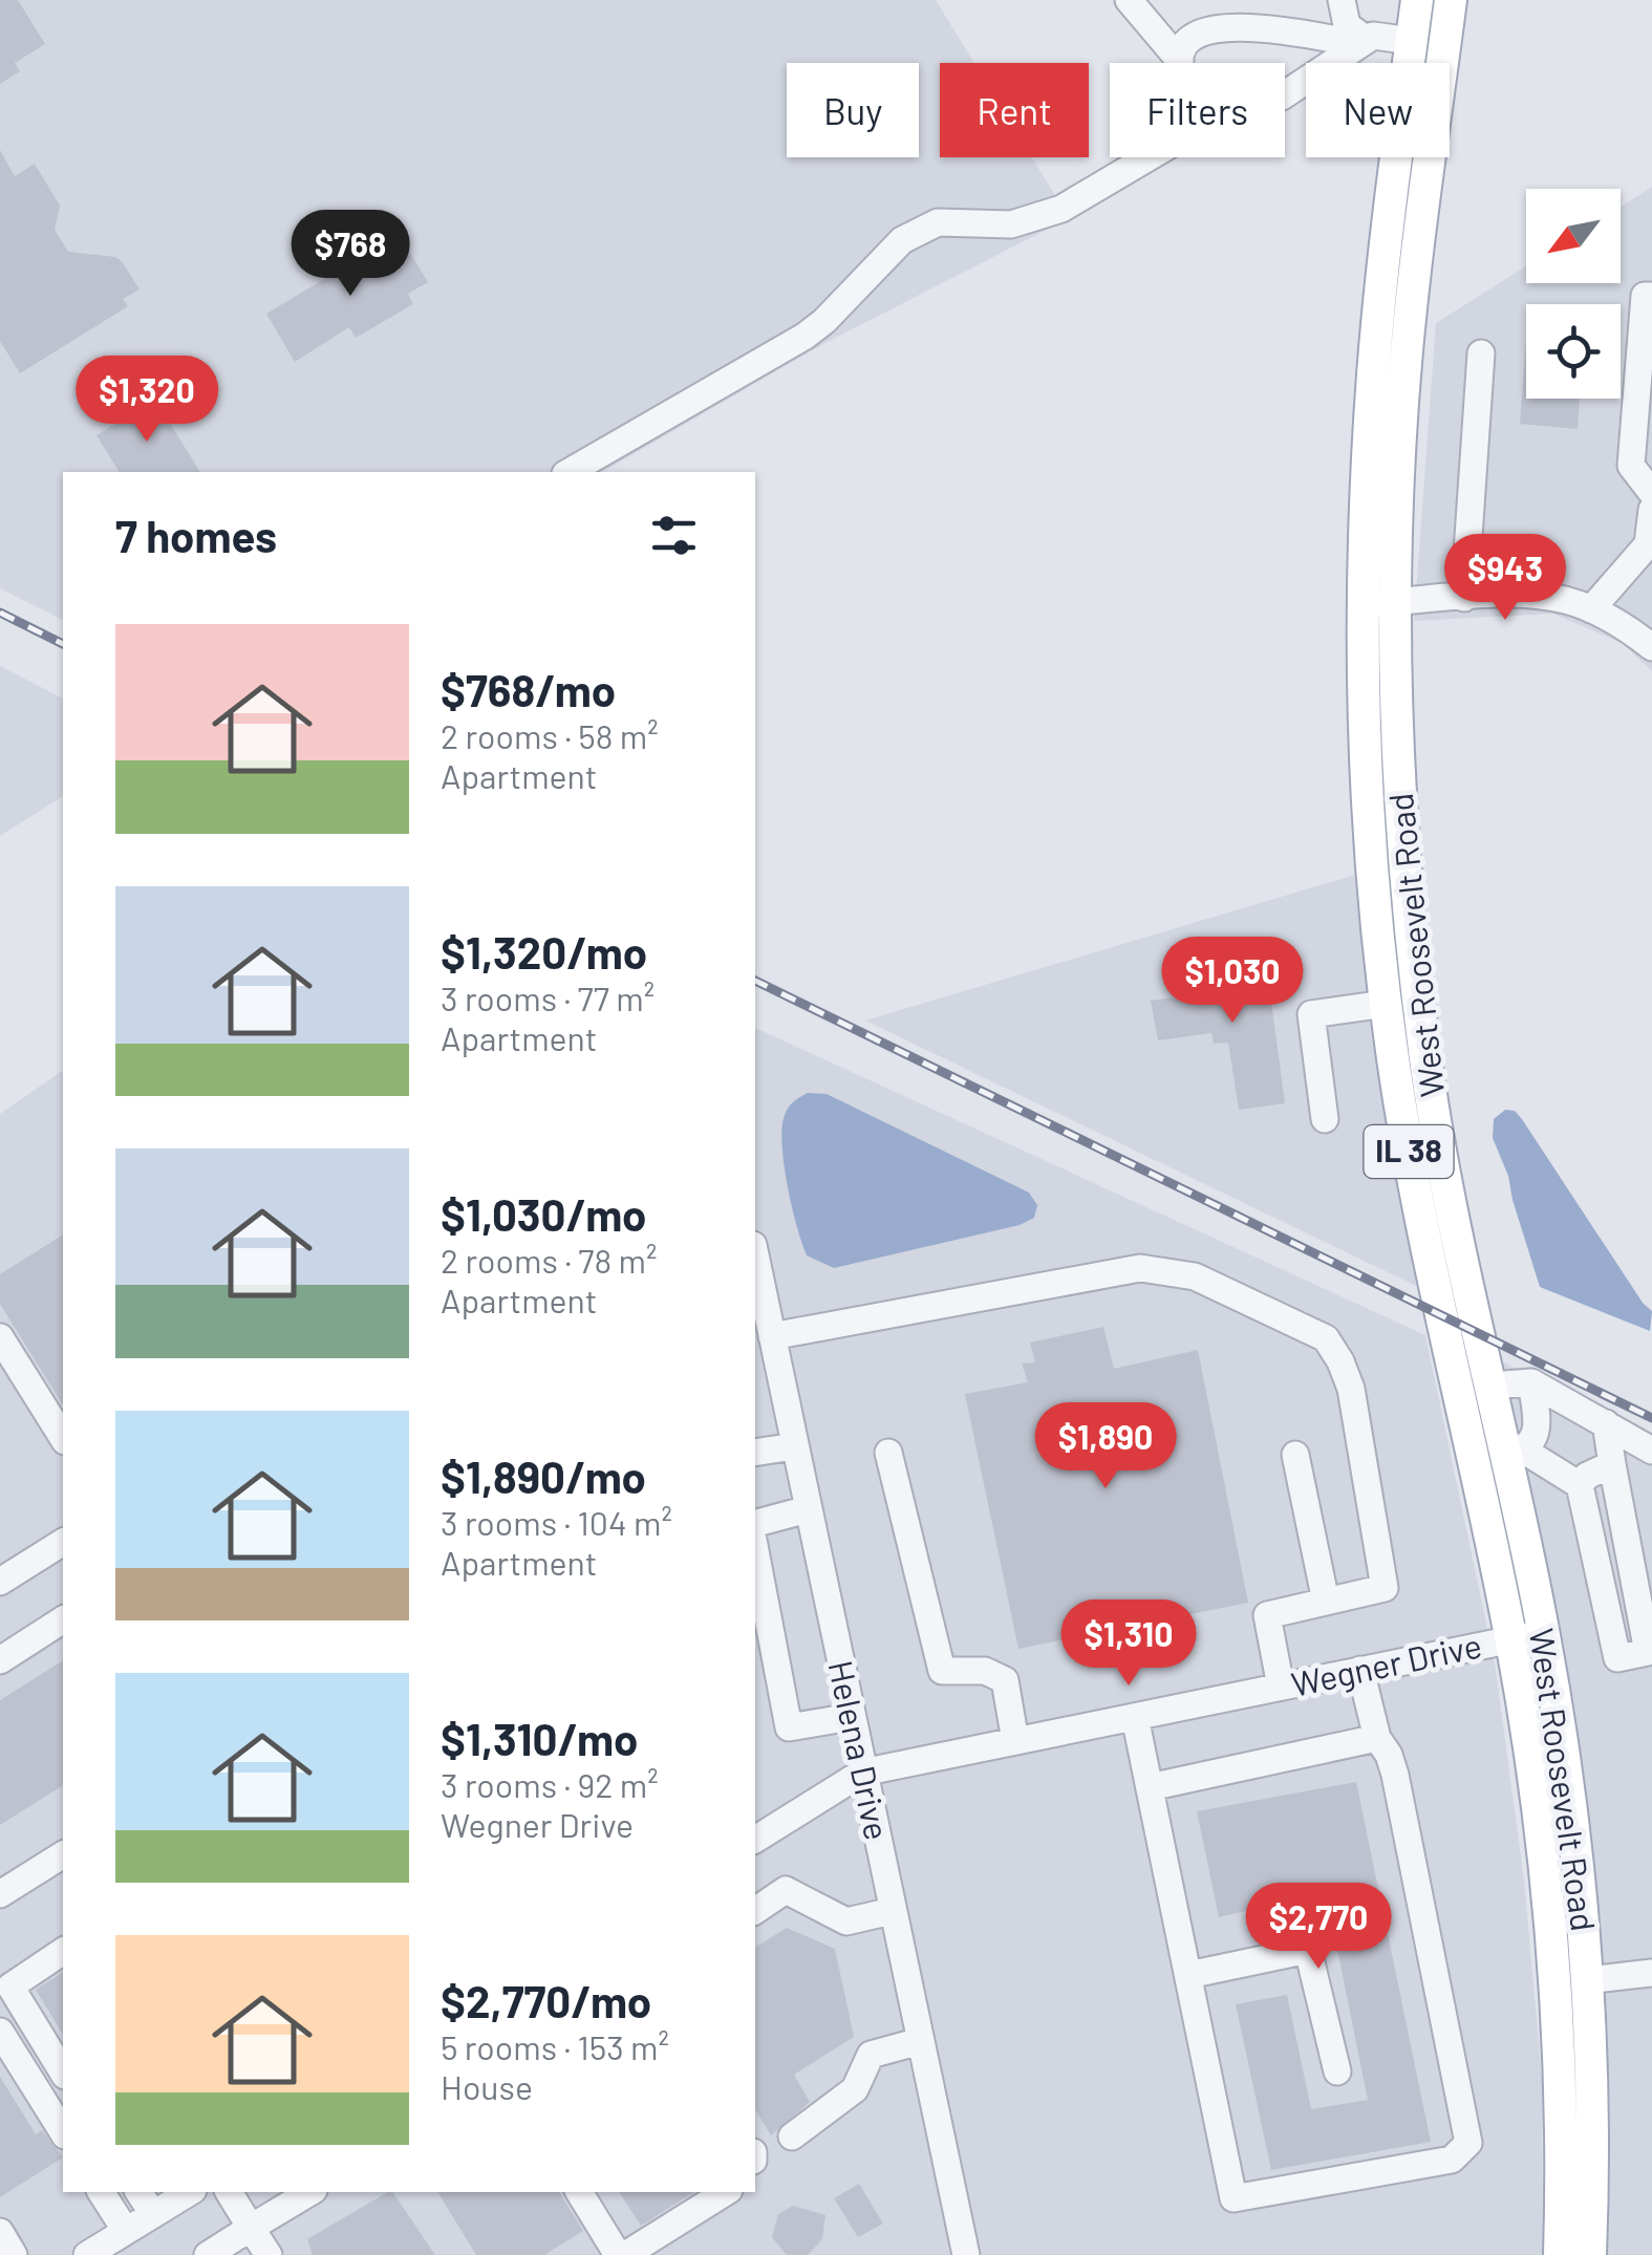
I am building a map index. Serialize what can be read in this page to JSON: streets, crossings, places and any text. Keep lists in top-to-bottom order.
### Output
{
  "streets": {
    "main road": ["West Roosevelt Road", "IL 38"],
    "street": ["Wegner Drive", "Helena Drive"]
  },
  "crossings": [
    ["West Roosevelt Road", "Wegner Drive"],
    ["Wegner Drive", "Helena Drive"]
  ],
  "north": "bottom left",
  "page": {
    "chip": [
      "Buy",
      "Rent",
      "Filters",
      "New"
    ],
    "price": [
      "$768",
      "$1,320",
      "$943",
      "$1,030",
      "$1,890",
      "$1,310",
      "$2,770"
    ],
    "heading": "7 homes",
    "list": [
      {
        "name": "$768/mo",
        "note": "2 rooms · 58 m² · Apartment"
      },
      {
        "name": "$1,320/mo",
        "note": "3 rooms · 77 m² · Apartment"
      },
      {
        "name": "$1,030/mo",
        "note": "2 rooms · 78 m² · Apartment"
      },
      {
        "name": "$1,890/mo",
        "note": "3 rooms · 104 m² · Apartment"
      },
      {
        "name": "$1,310/mo",
        "note": "3 rooms · 92 m² · Wegner Drive"
      },
      {
        "name": "$2,770/mo",
        "note": "5 rooms · 153 m² · House"
      }
    ]
  }
}
